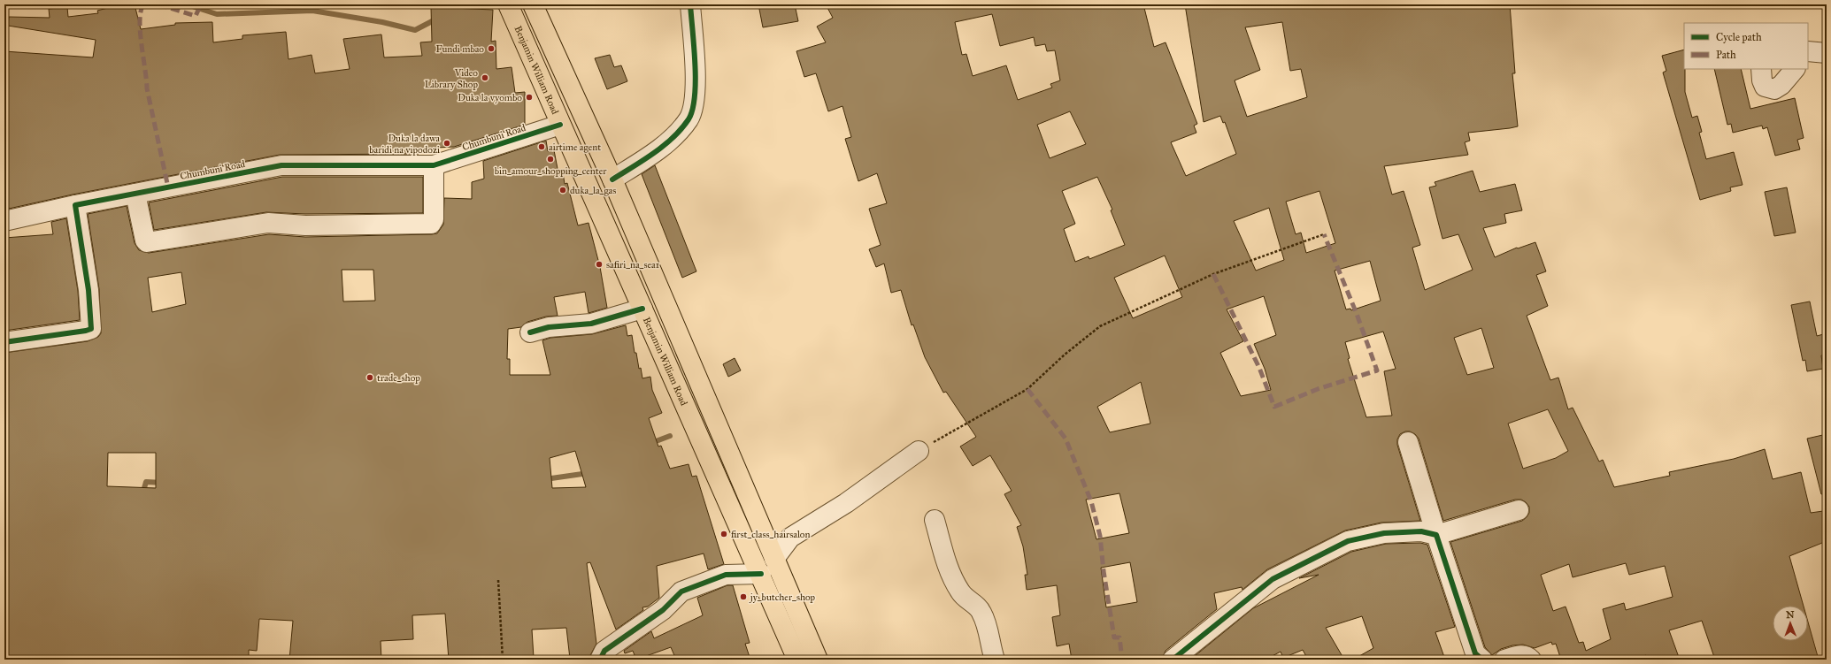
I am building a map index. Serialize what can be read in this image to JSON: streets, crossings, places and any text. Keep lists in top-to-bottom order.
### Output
{
  "streets": {
    "main road": ["Benjamin William Road"],
    "street": ["Chumbuni Road"]
  },
  "crossings": [
    ["Benjamin William Road", "Chumbuni Road"]
  ],
  "places": [
    "Fundi mbao",
    "Video Library Shop",
    "Duka la vyombo",
    "Duka la dawa baridi na vipodozi",
    "airtime agent",
    "bin_amour_shopping_center",
    "duka_la_gas",
    "safiri_na_sea1",
    "trade_shop",
    "first_class_hairsalon",
    "jy_butcher_shop"
  ],
  "legend": ["Cycle path", "Path"],
  "north": "top"
}
